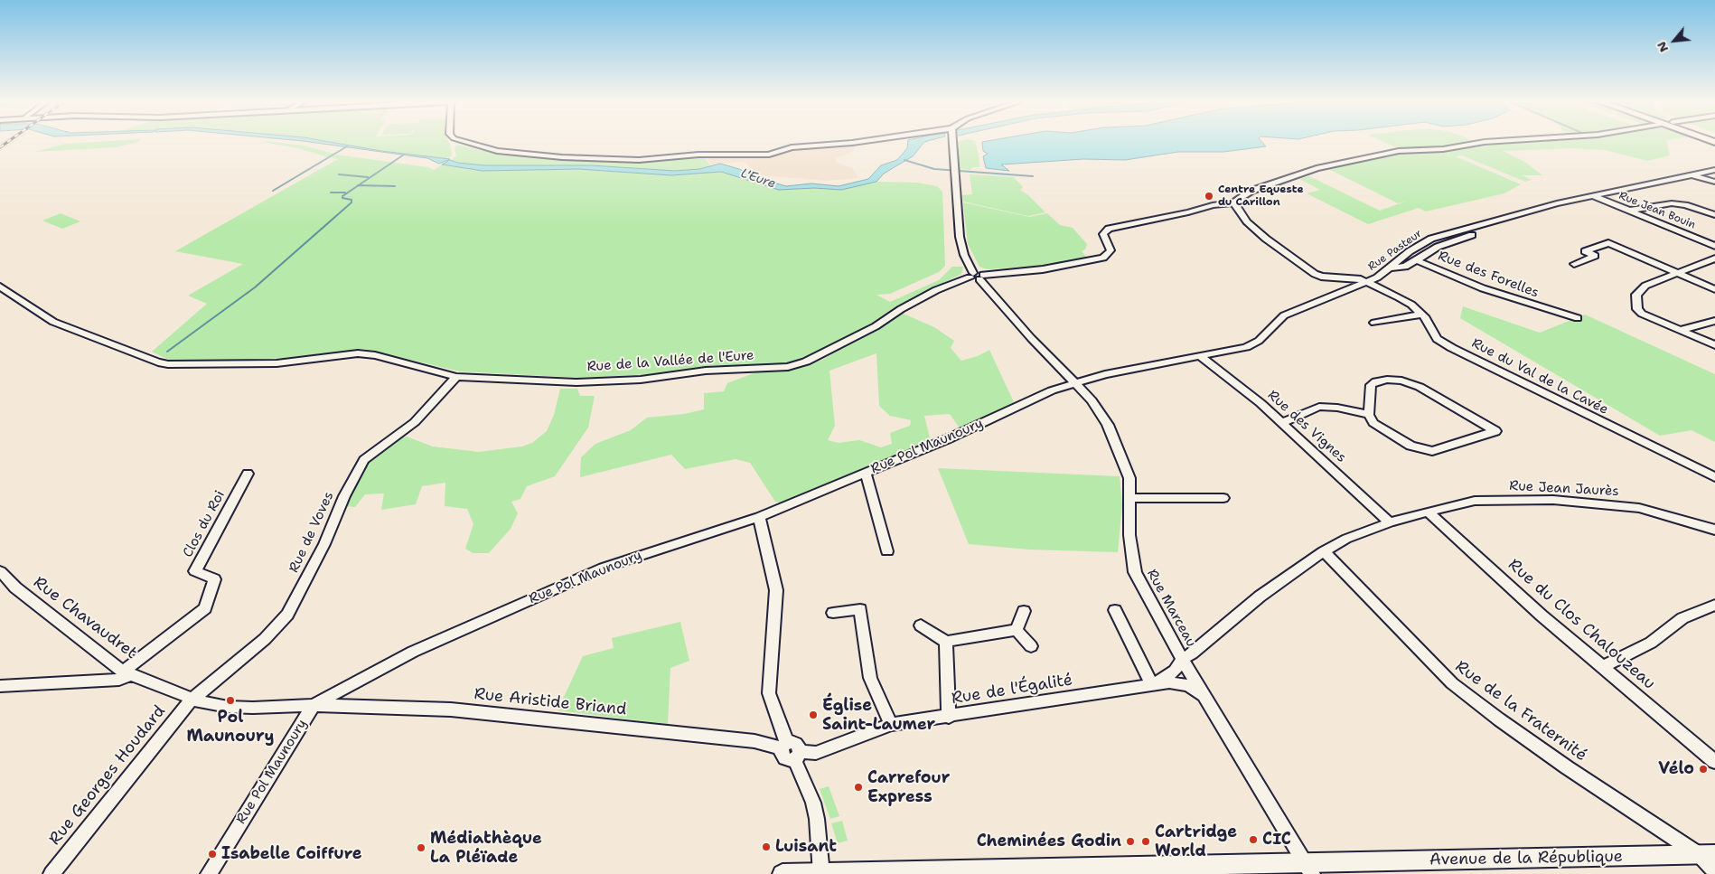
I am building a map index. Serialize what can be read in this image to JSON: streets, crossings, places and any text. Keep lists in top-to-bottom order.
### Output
{
  "streets": {
    "main road": ["Avenue de la République"],
    "street": [
      "Rue Jean Bouin",
      "Rue Pasteur",
      "Rue des Forelles",
      "Rue de la Vallée de l'Eure",
      "Rue du Val de la Cavée",
      "Rue des Vignes",
      "Rue Pol Maunoury",
      "Rue Jean Jaurès",
      "Clos du Roi",
      "Rue de Voves",
      "Rue Marceau",
      "Rue Chavaudret",
      "Rue du Clos Chalouzeau",
      "Rue de l'Égalité",
      "Rue Aristide Briand",
      "Rue de la Fraternité",
      "Rue Georges Houdard"
    ]
  },
  "crossings": [
    ["Rue Jean Bouin", "Rue Pasteur"],
    ["Rue Pasteur", "Rue des Forelles"],
    ["Rue Pasteur", "Rue du Val de la Cavée"],
    ["Rue Pasteur", "Rue des Vignes"],
    ["Rue Pasteur", "Rue Pol Maunoury"],
    ["Rue Pasteur", "Rue Marceau"],
    ["Rue de la Vallée de l'Eure", "Rue du Val de la Cavée"],
    ["Rue de la Vallée de l'Eure", "Rue de Voves"],
    ["Rue de la Vallée de l'Eure", "Rue Marceau"],
    ["Rue des Vignes", "Rue Jean Jaurès"],
    ["Rue Pol Maunoury", "Rue Marceau"],
    ["Rue Pol Maunoury", "Rue Chavaudret"],
    ["Rue Pol Maunoury", "Rue Aristide Briand"],
    ["Rue Jean Jaurès", "Rue Marceau"],
    ["Rue Jean Jaurès", "Rue du Clos Chalouzeau"],
    ["Rue Jean Jaurès", "Rue de l'Égalité"],
    ["Rue Jean Jaurès", "Rue de la Fraternité"],
    ["Clos du Roi", "Rue Chavaudret"],
    ["Rue de Voves", "Rue Chavaudret"],
    ["Rue de Voves", "Rue Georges Houdard"],
    ["Rue Marceau", "Rue de l'Égalité"],
    ["Rue Marceau", "Avenue de la République"],
    ["Rue Chavaudret", "Rue Aristide Briand"],
    ["Rue Chavaudret", "Rue Georges Houdard"],
    ["Rue de l'Égalité", "Rue Aristide Briand"],
    ["Rue de la Fraternité", "Avenue de la République"]
  ],
  "water": ["L'Eure"],
  "places": [
    "Centre Equeste du Carillon",
    "Pol Maunoury",
    "Église Saint-Laumer",
    "Vélo",
    "Carrefour Express",
    "CIC",
    "Cheminées Godin",
    "Cartridge World",
    "Luisant",
    "Médiathèque La Pléïade",
    "Isabelle Coiffure"
  ],
  "north": "bottom left"
}
